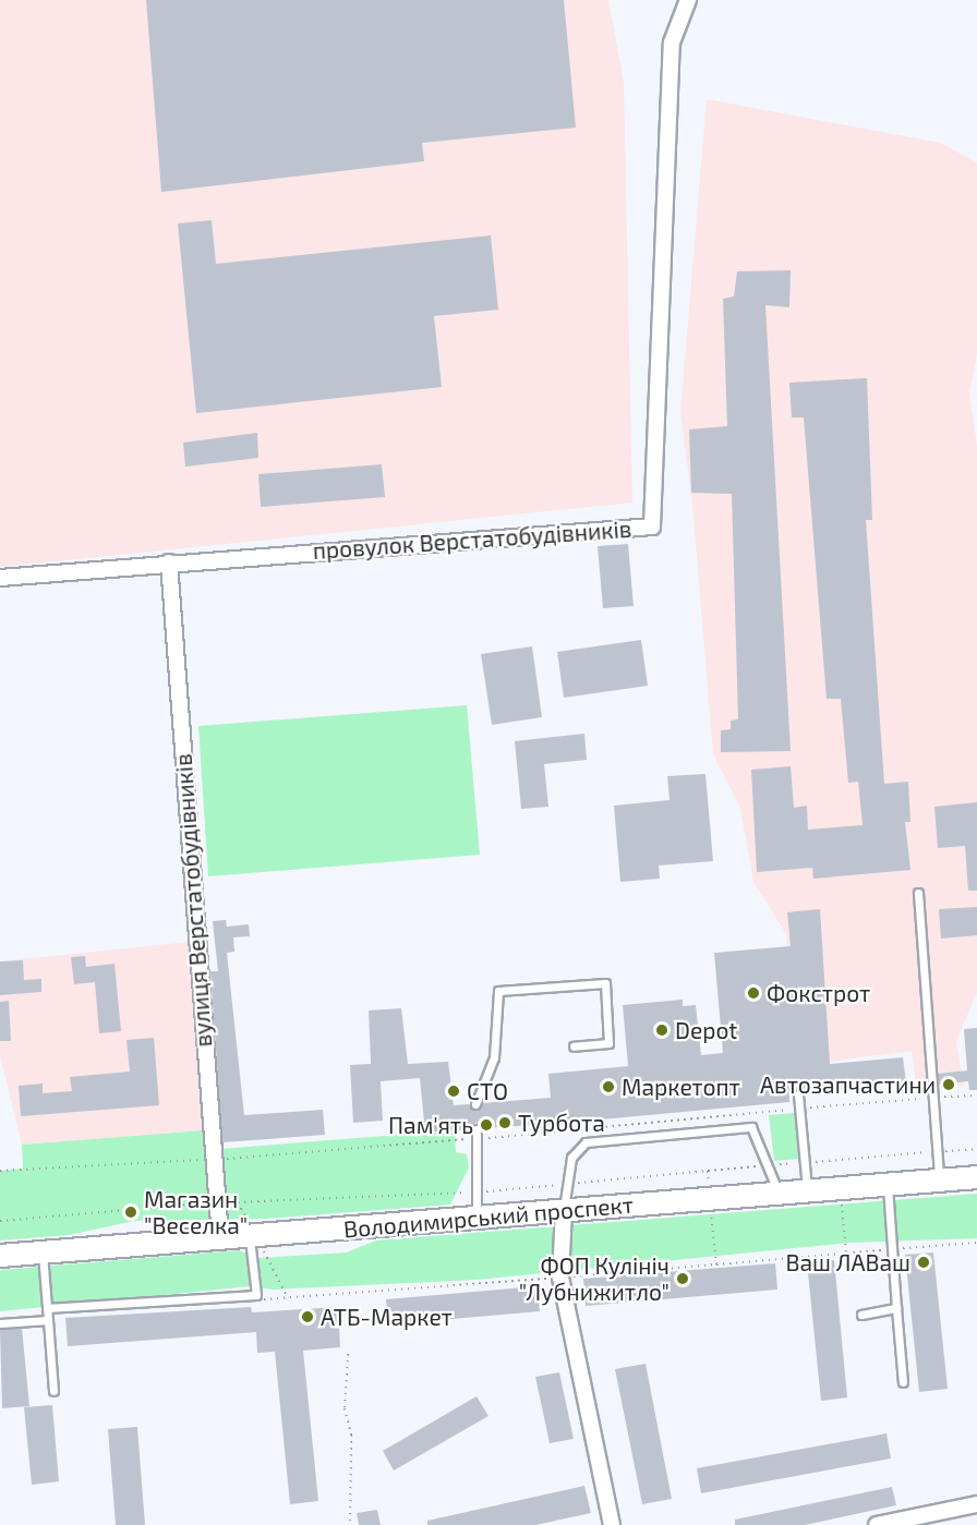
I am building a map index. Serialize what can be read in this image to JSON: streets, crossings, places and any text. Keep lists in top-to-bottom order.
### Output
{
  "streets": {
    "main road": ["Володимирський проспект"],
    "street": ["провулок Верстатобудівників", "вулиця Верстатобудівників"]
  },
  "crossings": [
    ["провулок Верстатобудівників", "вулиця Верстатобудівників"],
    ["вулиця Верстатобудівників", "Володимирський проспект"]
  ],
  "places": [
    "Фокстрот",
    "Depot",
    "Автозапчастини",
    "Маркетопт",
    "СТО",
    "Турбота",
    "Пам'ять",
    "Магазин \"Веселка\"",
    "Ваш ЛАВаш",
    "ФОП Кулініч \"Лубнижитло\"",
    "АТБ-Маркет"
  ]
}
